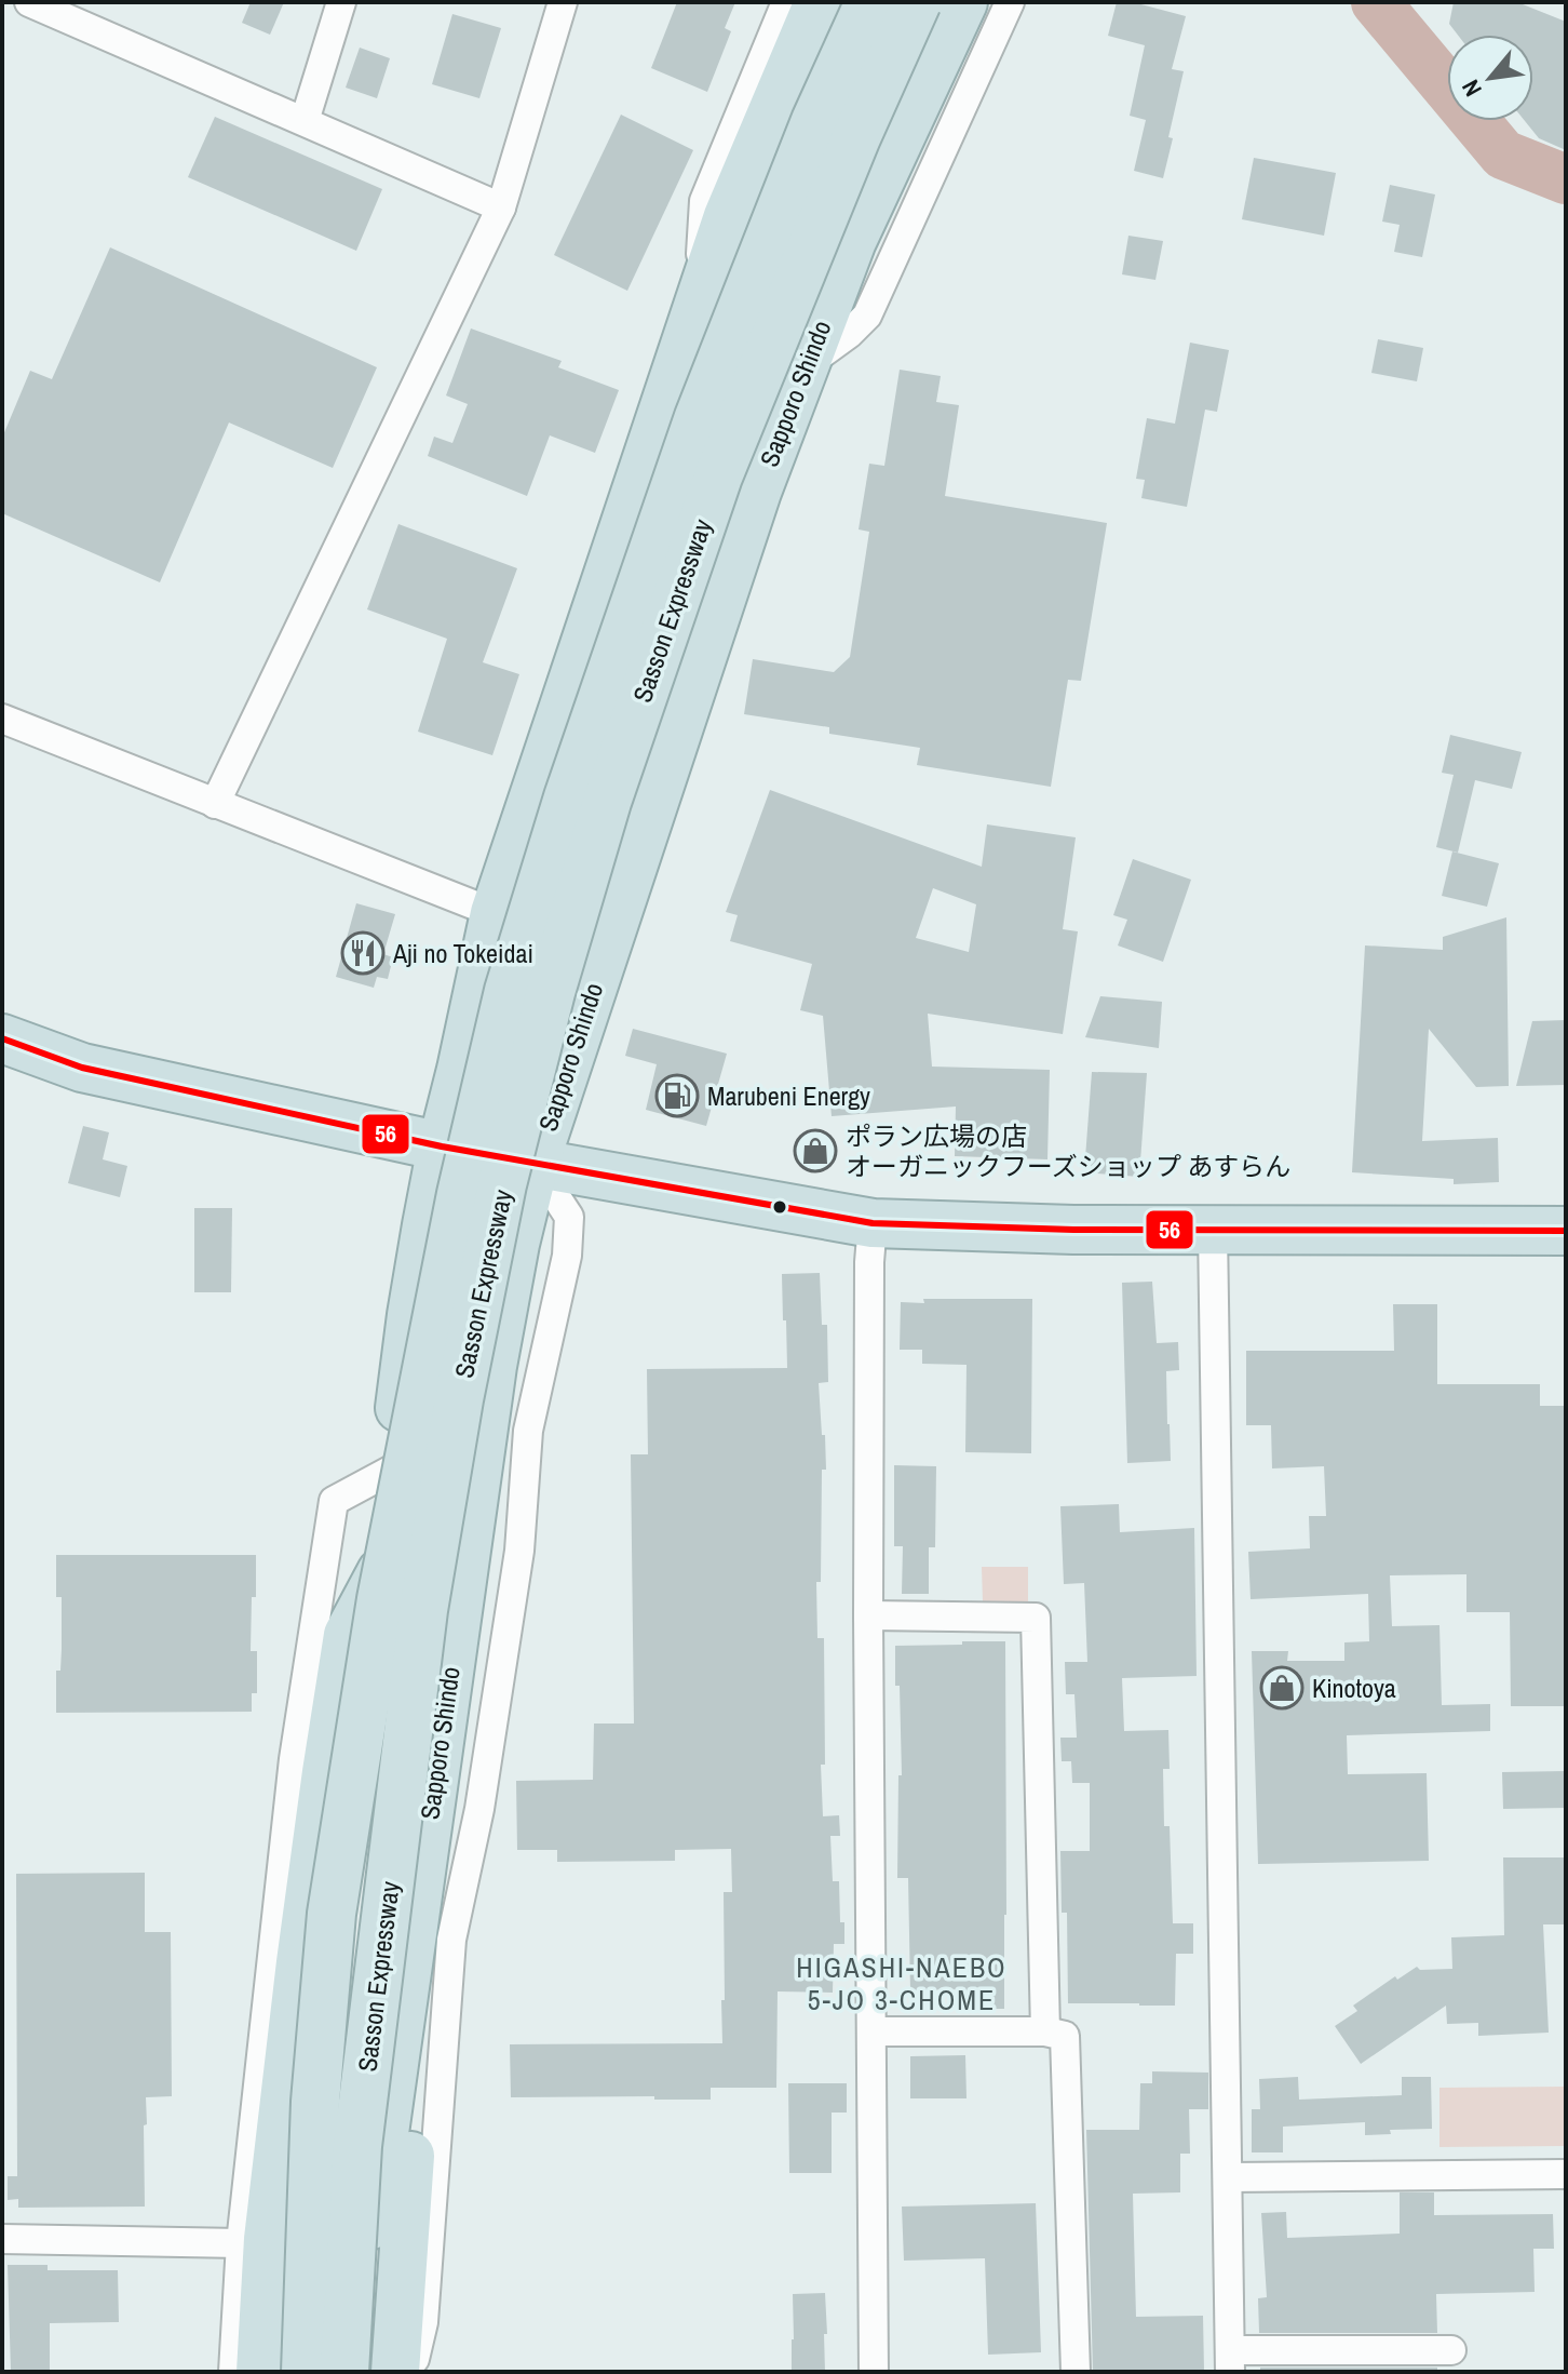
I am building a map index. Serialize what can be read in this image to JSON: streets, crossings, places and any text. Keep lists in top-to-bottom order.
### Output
{
  "streets": {
    "highway": ["Sapporo Shindo", "Sasson Expressway"]
  },
  "districts": ["HIGASHI-NAEBO 5-JO 3-CHOME"],
  "places": {
    "restaurant": ["Aji no Tokeidai"],
    "fuel station": ["Marubeni Energy"],
    "shop": ["ポラン広場の店 オーガニックフーズショップ あすらん", "Kinotoya"]
  },
  "lines": ["transit line 56"],
  "north": "bottom left"
}
